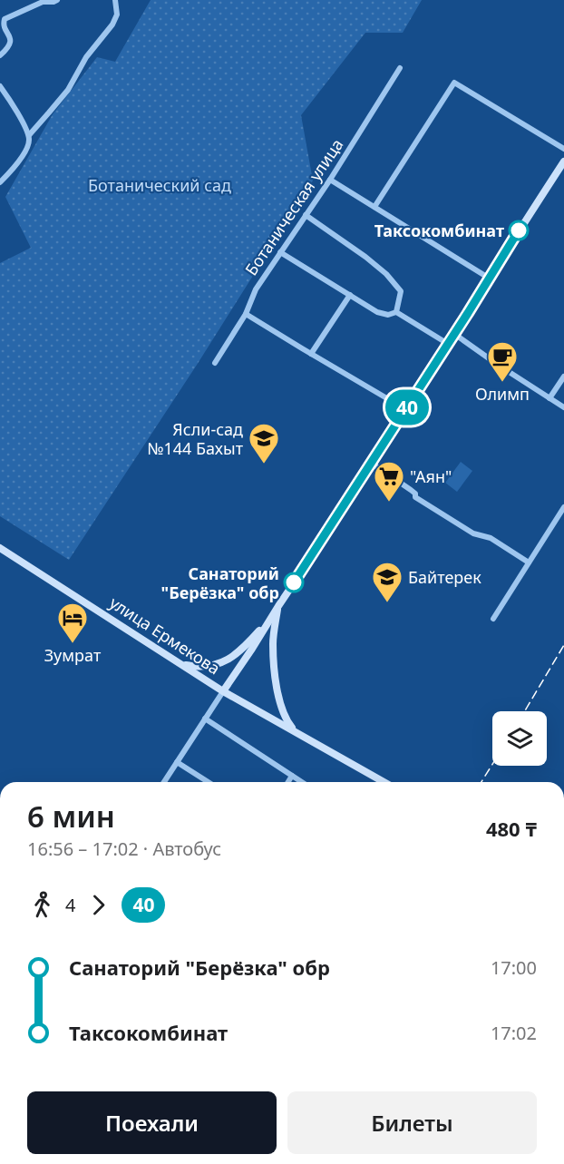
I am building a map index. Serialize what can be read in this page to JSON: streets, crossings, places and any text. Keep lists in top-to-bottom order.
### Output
{
  "streets": {
    "main road": ["улица Ермекова"],
    "street": ["Ботаническая улица"]
  },
  "parks": ["Ботанический сад"],
  "places": {
    "other": ["Таксокомбинат", "Санаторий \"Берёзка\" обр"],
    "cafe": ["Олимп"],
    "school or university": ["Ясли-сад №144 Бахыт", "Байтерек"],
    "supermarket": ["\"Аян\""],
    "hotel": ["Зумрат"]
  },
  "lines": ["bus line 40"],
  "page": {
    "on_map": "40",
    "heading": ["6 мин", "16:56 – 17:02 · Автобус", "480 ₸"],
    "legs": ["4", "40"],
    "list": [
      {
        "name": "Санаторий \"Берёзка\" обр",
        "value": "17:00"
      },
      {
        "name": "Таксокомбинат",
        "value": "17:02"
      }
    ],
    "buttons": ["Поехали", "Билеты"]
  }
}
